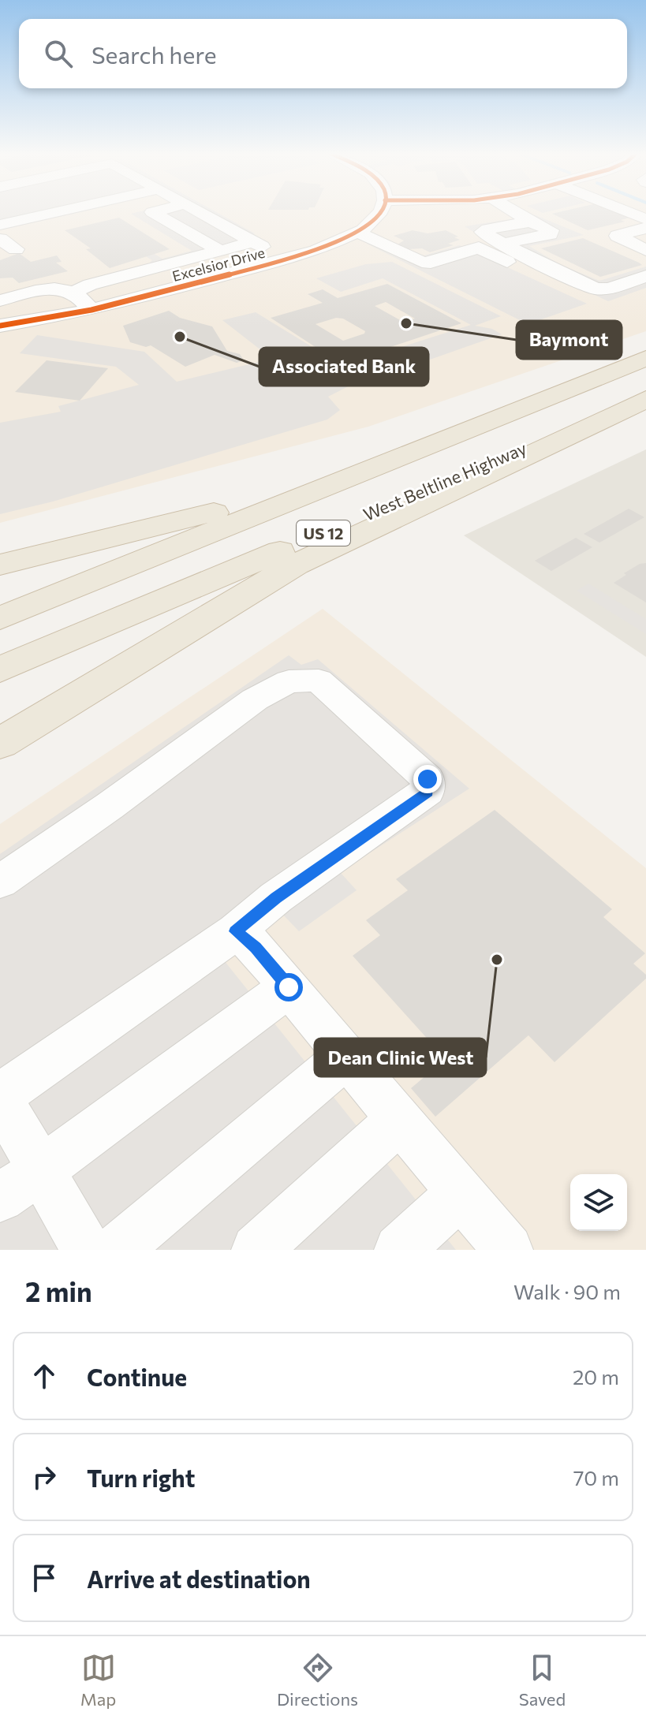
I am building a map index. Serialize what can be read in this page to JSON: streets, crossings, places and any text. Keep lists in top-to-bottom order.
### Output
{
  "streets": {
    "highway": ["West Beltline Highway", "US 12"],
    "street": ["Excelsior Drive"]
  },
  "places": ["Baymont", "Associated Bank", "Dean Clinic West"],
  "page": {
    "search": "Search here",
    "heading": ["2 min", "Walk · 90 m"],
    "list": [
      ["Continue", "20 m"],
      ["Turn right", "70 m"],
      "Arrive at destination"
    ],
    "nav": ["Map", "Directions", "Saved"]
  }
}
